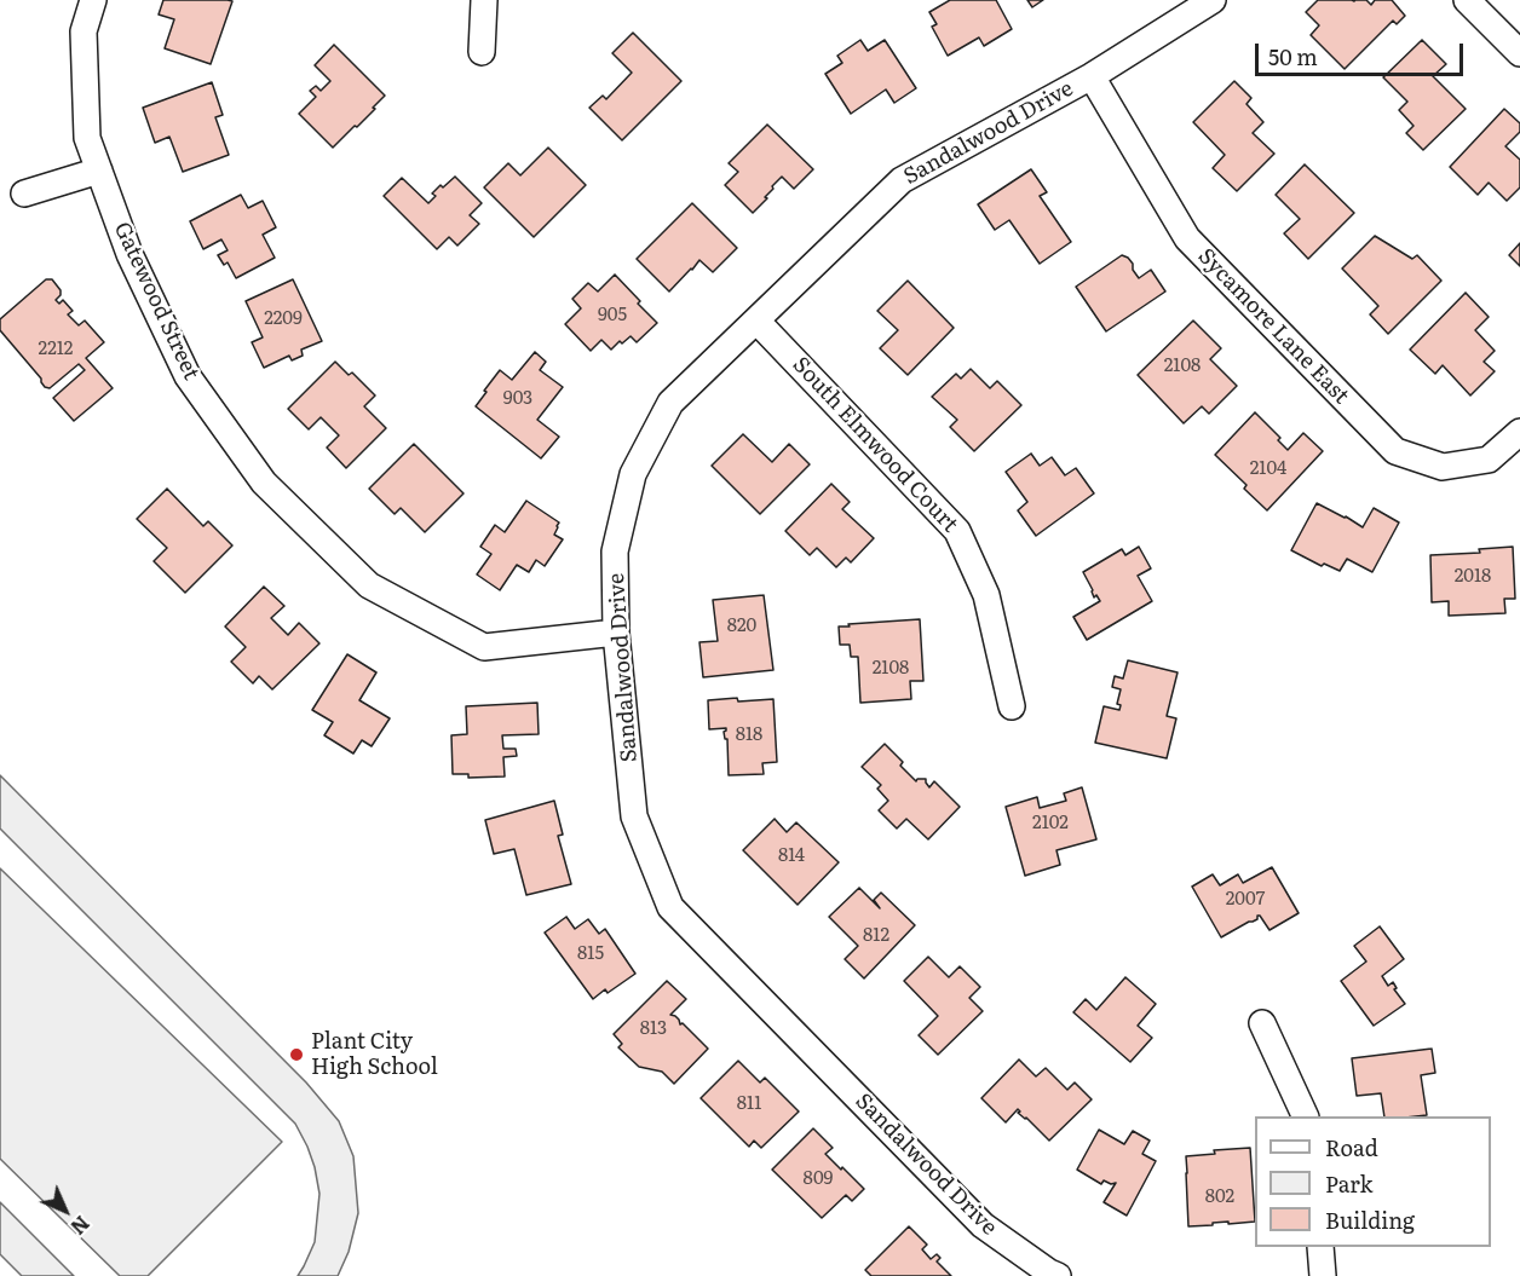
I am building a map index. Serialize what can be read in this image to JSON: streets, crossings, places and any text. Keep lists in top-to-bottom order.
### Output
{
  "streets": {
    "street": [
      "Sandalwood Drive",
      "Gatewood Street",
      "Sycamore Lane East",
      "South Elmwood Court"
    ]
  },
  "crossings": [
    ["Sandalwood Drive", "Gatewood Street"],
    ["Sandalwood Drive", "Sycamore Lane East"],
    ["Sandalwood Drive", "South Elmwood Court"]
  ],
  "places": ["Plant City High School"],
  "house_numbers": [
    "905",
    "2209",
    "2212",
    "2108",
    "903",
    "2104",
    "2018",
    "820",
    "2108",
    "818",
    "2102",
    "814",
    "2007",
    "812",
    "815",
    "813",
    "811",
    "809",
    "802"
  ],
  "legend": ["Road", "Park", "Building"],
  "scale_bar": "50 m",
  "north": "bottom right"
}
